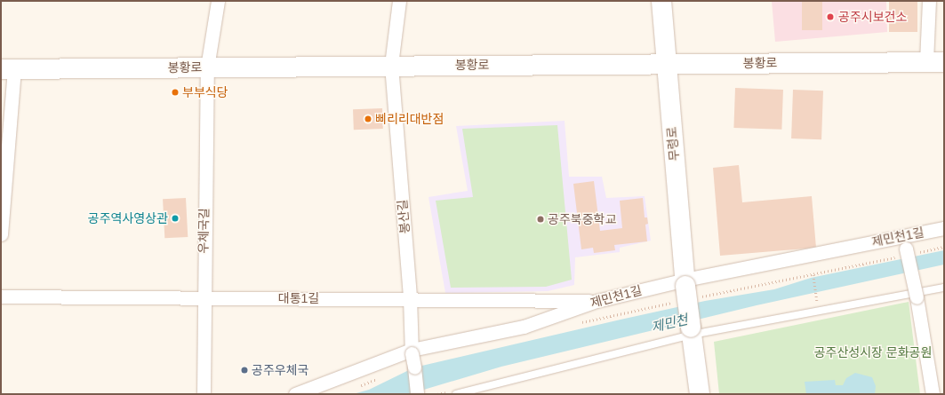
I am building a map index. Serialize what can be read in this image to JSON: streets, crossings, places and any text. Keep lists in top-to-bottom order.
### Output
{
  "streets": {
    "main road": ["봉황로", "무령로"],
    "street": [
      "봉산길",
      "우체국길",
      "제민천1길",
      "대통1길"
    ]
  },
  "crossings": [
    ["봉황로", "무령로"],
    ["봉황로", "봉산길"],
    ["봉황로", "우체국길"],
    ["무령로", "제민천1길"],
    ["봉산길", "제민천1길"],
    ["봉산길", "대통1길"],
    ["우체국길", "대통1길"],
    ["제민천1길", "대통1길"]
  ],
  "water": ["제민천"],
  "parks": ["공주산성시장 문화공원"],
  "places": [
    "공주시보건소",
    "부부식당",
    "삐리리대반점",
    "공주역사영상관",
    "공주북중학교",
    "공주우체국"
  ]
}
